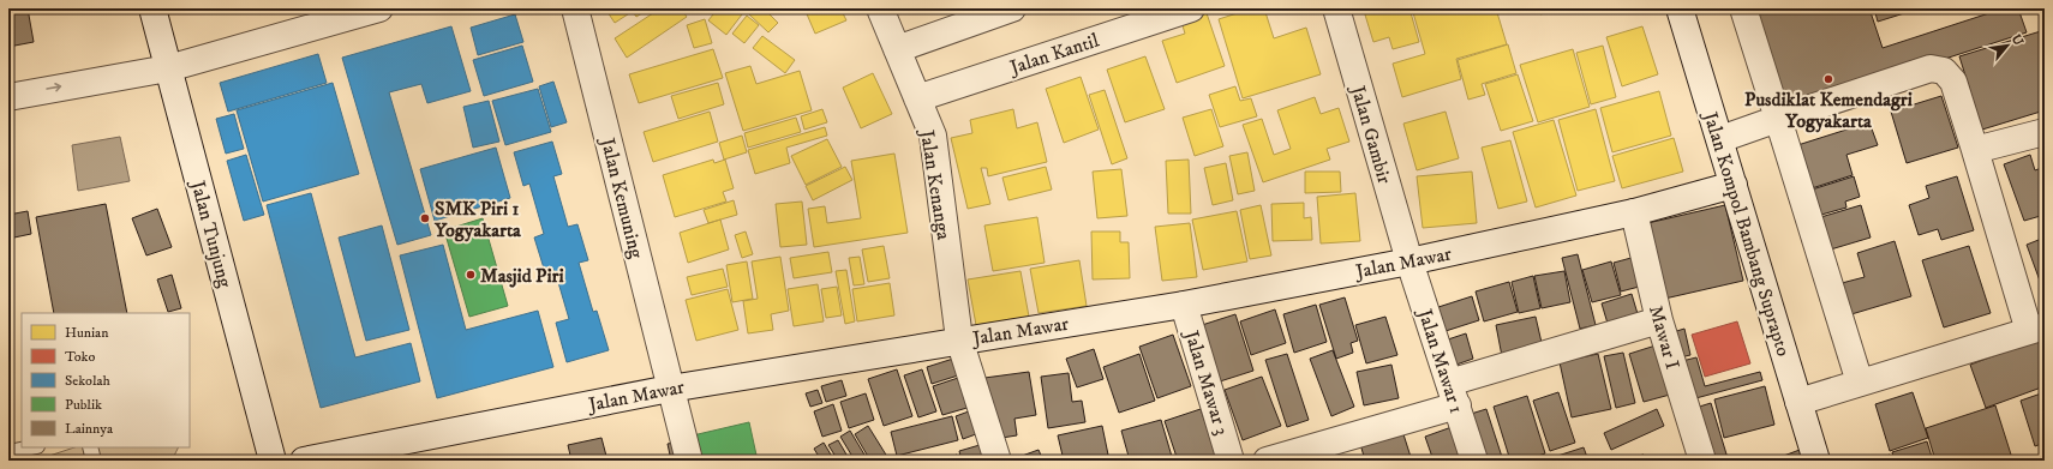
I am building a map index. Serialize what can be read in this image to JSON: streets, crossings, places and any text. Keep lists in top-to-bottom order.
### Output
{
  "streets": {
    "street": [
      "Jalan Kantil",
      "Jalan Gambir",
      "Jalan Kenanga",
      "Jalan Kemuning",
      "Jalan Tunjung",
      "Jalan Kompol Bambang Suprapto",
      "Jalan Mawar",
      "Mawar I",
      "Jalan Mawar 1",
      "Jalan Mawar 3"
    ]
  },
  "crossings": [
    ["Jalan Kantil", "Jalan Kenanga"],
    ["Jalan Gambir", "Jalan Mawar"],
    ["Jalan Gambir", "Jalan Mawar 1"],
    ["Jalan Kenanga", "Jalan Mawar"],
    ["Jalan Kemuning", "Jalan Mawar"],
    ["Jalan Kompol Bambang Suprapto", "Jalan Mawar"],
    ["Jalan Mawar", "Mawar I"],
    ["Jalan Mawar", "Jalan Mawar 1"],
    ["Jalan Mawar", "Jalan Mawar 3"]
  ],
  "places": ["Pusdiklat Kemendagri Yogyakarta", "SMK Piri 1 Yogyakarta", "Masjid Piri"],
  "legend": [
    "Hunian",
    "Toko",
    "Sekolah",
    "Publik",
    "Lainnya"
  ],
  "north": "top right"
}
